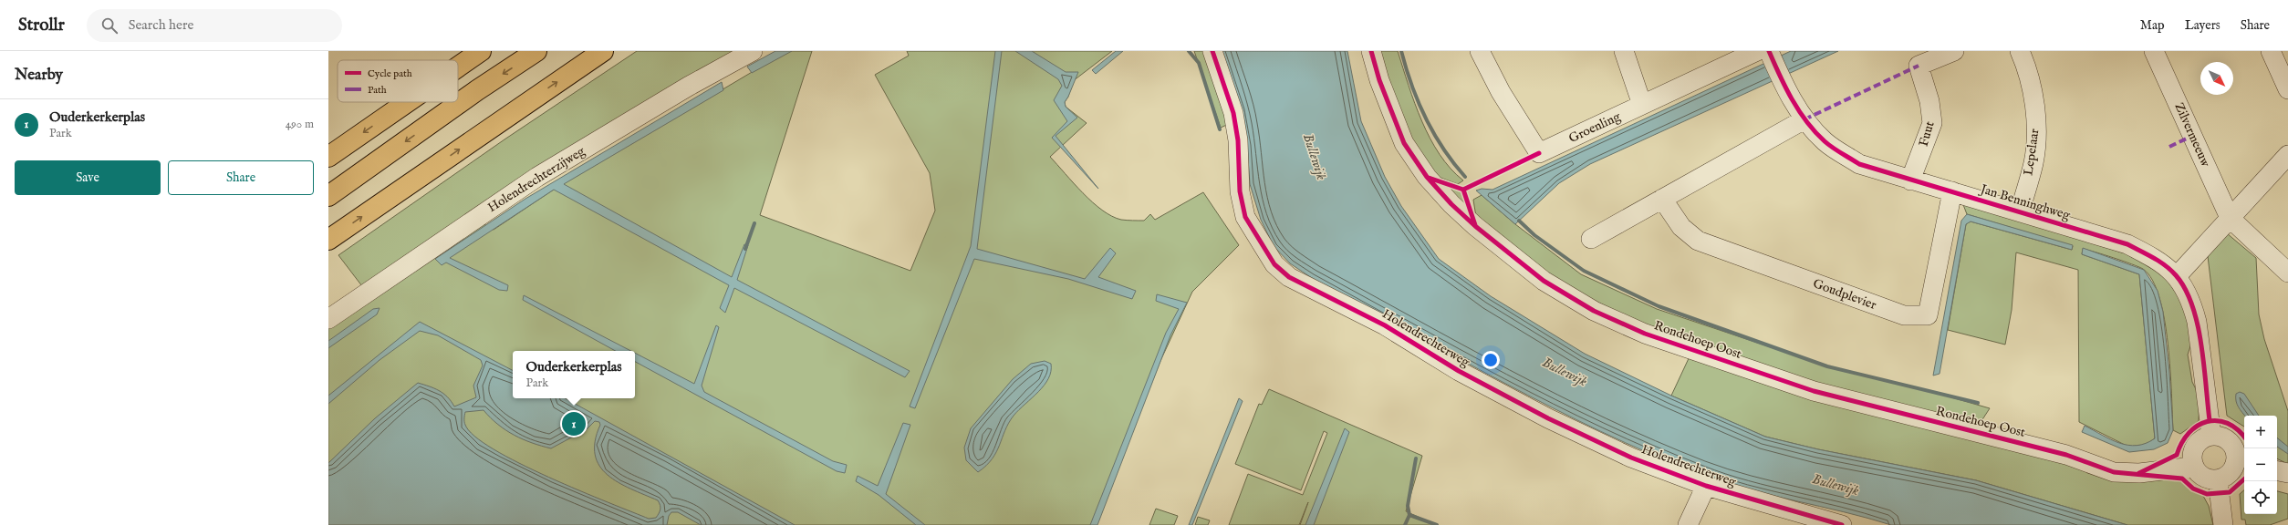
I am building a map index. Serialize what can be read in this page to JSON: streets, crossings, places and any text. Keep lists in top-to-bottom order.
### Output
{
  "streets": {
    "street": [
      "Groenling",
      "Fuut",
      "Zilvermeeuw",
      "Lepelaar",
      "Holendrechterzijweg",
      "Jan Benninghweg",
      "Goudplevier",
      "Holendrechterweg",
      "Rondehoep Oost"
    ]
  },
  "crossings": [
    ["Groenling", "Jan Benninghweg"],
    ["Fuut", "Jan Benninghweg"],
    ["Lepelaar", "Jan Benninghweg"],
    ["Jan Benninghweg", "Goudplevier"],
    ["Jan Benninghweg", "Rondehoep Oost"]
  ],
  "water": ["Bullewijk"],
  "legend": ["Cycle path", "Path"],
  "north": "bottom right",
  "page": {
    "header": "Strollr",
    "search": "Search here",
    "nav": ["Map", "Layers", "Share"],
    "heading": "Nearby",
    "list": [
      {
        "mark": "1",
        "name": "Ouderkerkerplas",
        "note": "Park",
        "value": "490 m"
      }
    ],
    "buttons": ["Save", "Share"],
    "popup": ["Ouderkerkerplas", "Park"],
    "pins": "1",
    "map_buttons": ["+", "−"]
  }
}
